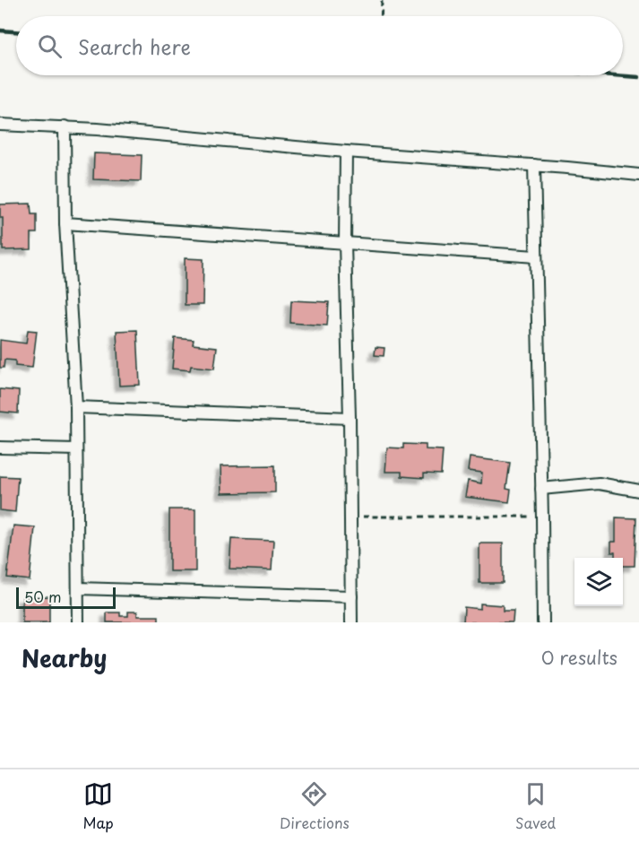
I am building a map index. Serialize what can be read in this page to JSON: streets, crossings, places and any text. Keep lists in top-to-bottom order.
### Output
{
  "scale_bar": "50 m",
  "page": {
    "search": "Search here",
    "scale": "50 m",
    "heading": ["Nearby", "0 results"],
    "nav": ["Map", "Directions", "Saved"]
  }
}
